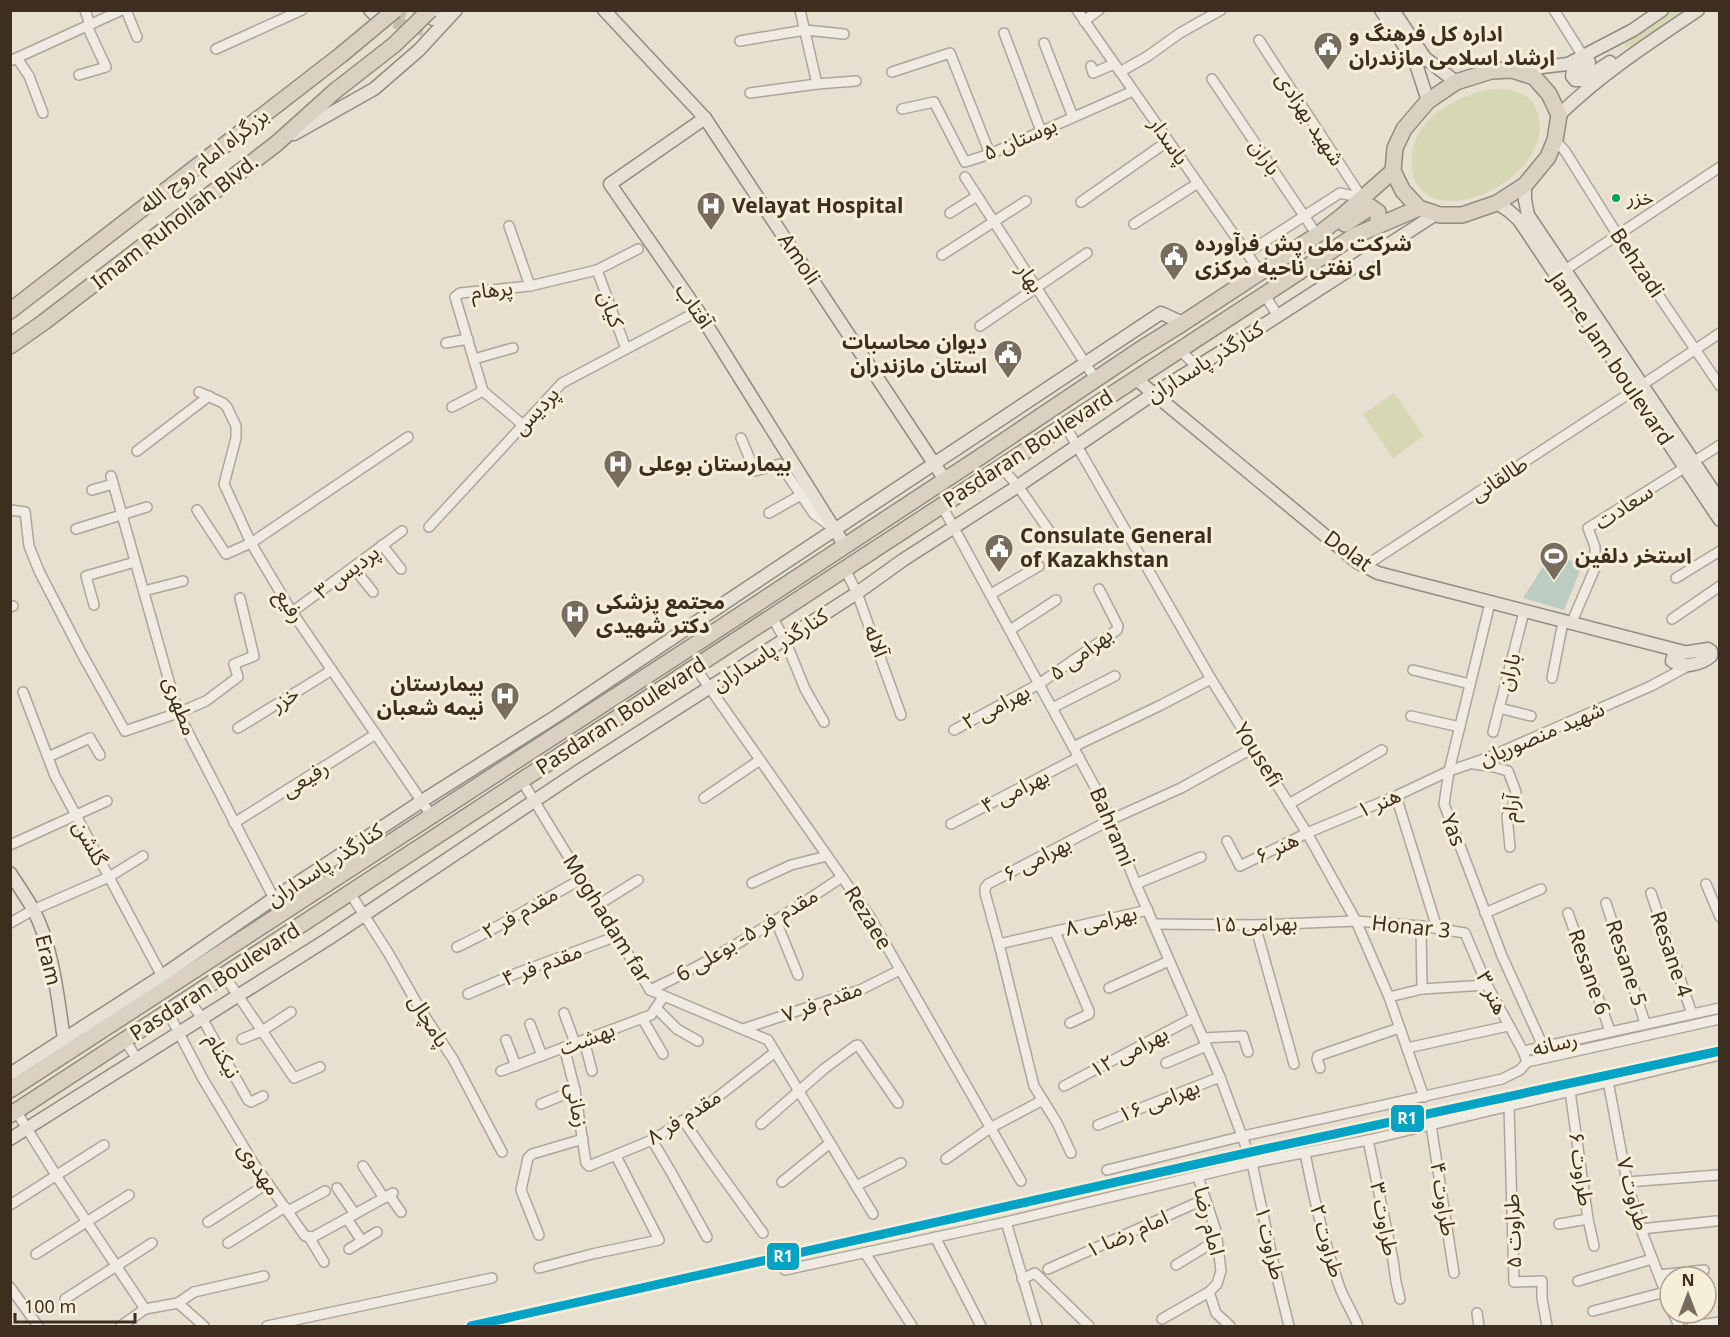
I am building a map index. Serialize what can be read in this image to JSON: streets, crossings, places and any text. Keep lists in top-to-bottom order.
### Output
{
  "streets": {
    "highway": ["بزرگراه امام روح الله", "Imam Ruhollah Blvd.", "Pasdaran Boulevard"],
    "main road": [
      "Amoli",
      "آفتاب",
      "Jam-e Jam boulevard",
      "کنارگذر پاسداران",
      "Dolat",
      "Eram"
    ],
    "street": [
      "شهید بهزادی",
      "بوستان ۵",
      "پاسدار",
      "باران",
      "Behzadi",
      "بهار",
      "پرهام",
      "کیان",
      "پردیس",
      "طالقانی",
      "سعادت",
      "پردیس ۳",
      "رفیع",
      "آلاله",
      "بهرامی ۵",
      "خزر",
      "مطهری",
      "بهرامی ۲",
      "شهید منصوریان",
      "Yousefi",
      "رفیعی",
      "بهرامی ۴",
      "هنر ۱",
      "آرام",
      "Bahrami",
      "Yas",
      "گلشن",
      "هنر ۶",
      "بهرامی ۶",
      "مقدم فر ۲",
      "Rezaee",
      "Moghadam far",
      "بهرامی ۸",
      "بهرامی ۱۵",
      "Honar 3",
      "مقدم فر ۵- بوعلی 6",
      "Resane 4",
      "Resane 5",
      "مقدم فر ۴",
      "Resane 6",
      "هنر ۳",
      "مقدم فر ۷",
      "پامچال",
      "بهشت",
      "رسانه",
      "بهرامی ۱۲",
      "نیکنام",
      "بهرامی ۱۶",
      "زمانی",
      "مقدم فر ۸",
      "مهدوی",
      "طراوت ۶",
      "طراوت ۷",
      "طراوت ۴",
      "طراوت ۳",
      "امام رضا",
      "طراوت ۵",
      "امام رضا ۱",
      "طراوت ۲",
      "طراوت ۱"
    ]
  },
  "crossings": [
    ["شهید بهزادی", "Pasdaran Boulevard"],
    ["بوستان ۵", "پاسدار"],
    ["پاسدار", "Pasdaran Boulevard"],
    ["باران", "Pasdaran Boulevard"],
    ["باران", "Dolat"],
    ["Amoli", "آفتاب"],
    ["Amoli", "کنارگذر پاسداران"],
    ["Amoli", "Pasdaran Boulevard"],
    ["Behzadi", "Jam-e Jam boulevard"],
    ["Behzadi", "کنارگذر پاسداران"],
    ["Behzadi", "Pasdaran Boulevard"],
    ["Behzadi", "طالقانی"],
    ["بهار", "کنارگذر پاسداران"],
    ["بهار", "Pasdaran Boulevard"],
    ["پرهام", "کیان"],
    ["آفتاب", "کنارگذر پاسداران"],
    ["آفتاب", "پردیس"],
    ["آفتاب", "Pasdaran Boulevard"],
    ["کیان", "پردیس"],
    ["Jam-e Jam boulevard", "کنارگذر پاسداران"],
    ["Jam-e Jam boulevard", "Pasdaran Boulevard"],
    ["Jam-e Jam boulevard", "طالقانی"],
    ["Jam-e Jam boulevard", "سعادت"],
    ["کنارگذر پاسداران", "Pasdaran Boulevard"],
    ["کنارگذر پاسداران", "Dolat"],
    ["کنارگذر پاسداران", "رفیع"],
    ["کنارگذر پاسداران", "آلاله"],
    ["کنارگذر پاسداران", "مطهری"],
    ["کنارگذر پاسداران", "Yousefi"],
    ["کنارگذر پاسداران", "Bahrami"],
    ["کنارگذر پاسداران", "گلشن"],
    ["کنارگذر پاسداران", "Rezaee"],
    ["کنارگذر پاسداران", "Moghadam far"],
    ["کنارگذر پاسداران", "پامچال"],
    ["کنارگذر پاسداران", "نیکنام"],
    ["کنارگذر پاسداران", "مهدوی"],
    ["Pasdaran Boulevard", "Dolat"],
    ["Pasdaran Boulevard", "رفیع"],
    ["Pasdaran Boulevard", "آلاله"],
    ["Pasdaran Boulevard", "مطهری"],
    ["Pasdaran Boulevard", "Yousefi"],
    ["Pasdaran Boulevard", "Bahrami"],
    ["Pasdaran Boulevard", "گلشن"],
    ["Pasdaran Boulevard", "Rezaee"],
    ["Pasdaran Boulevard", "Moghadam far"],
    ["Pasdaran Boulevard", "Eram"],
    ["Pasdaran Boulevard", "پامچال"],
    ["Pasdaran Boulevard", "نیکنام"],
    ["Pasdaran Boulevard", "مهدوی"],
    ["طالقانی", "Dolat"],
    ["سعادت", "Dolat"],
    ["Dolat", "شهید منصوریان"],
    ["Dolat", "Yas"],
    ["پردیس ۳", "رفیع"],
    ["رفیع", "خزر"],
    ["رفیع", "رفیعی"],
    ["بهرامی ۵", "بهرامی ۲"],
    ["بهرامی ۵", "Bahrami"],
    ["مطهری", "رفیعی"],
    ["بهرامی ۲", "Bahrami"],
    ["شهید منصوریان", "هنر ۱"],
    ["شهید منصوریان", "آرام"],
    ["شهید منصوریان", "Yas"],
    ["Yousefi", "هنر ۱"],
    ["Yousefi", "هنر ۶"],
    ["Yousefi", "بهرامی ۶"],
    ["Yousefi", "بهرامی ۱۵"],
    ["Yousefi", "Honar 3"],
    ["بهرامی ۴", "Bahrami"],
    ["هنر ۱", "Yas"],
    ["هنر ۱", "هنر ۶"],
    ["Bahrami", "بهرامی ۶"],
    ["Bahrami", "بهرامی ۸"],
    ["Bahrami", "بهرامی ۱۵"],
    ["Bahrami", "بهرامی ۱۲"],
    ["Bahrami", "بهرامی ۱۶"],
    ["Bahrami", "طراوت ۱"],
    ["Yas", "رسانه"],
    ["بهرامی ۶", "بهرامی ۸"],
    ["مقدم فر ۲", "Moghadam far"],
    ["Rezaee", "مقدم فر ۵- بوعلی 6"],
    ["Rezaee", "مقدم فر ۷"],
    ["Moghadam far", "مقدم فر ۵- بوعلی 6"],
    ["Moghadam far", "مقدم فر ۴"],
    ["Moghadam far", "مقدم فر ۷"],
    ["Moghadam far", "بهشت"],
    ["Moghadam far", "مقدم فر ۸"],
    ["بهرامی ۱۵", "Honar 3"],
    ["Honar 3", "هنر ۳"],
    ["Resane 4", "رسانه"],
    ["Resane 5", "رسانه"],
    ["Resane 6", "رسانه"],
    ["هنر ۳", "رسانه"],
    ["بهشت", "زمانی"],
    ["زمانی", "مقدم فر ۸"],
    ["امام رضا", "امام رضا ۱"]
  ],
  "places": {
    "public building": [
      "اداره کل فرهنگ و ارشاد اسلامی مازندران",
      "شرکت ملی پش فرآورده ای نفتی ناحیه مرکزی",
      "دیوان محاسبات استان مازندران",
      "Consulate General of Kazakhstan"
    ],
    "other": ["خزر"],
    "hospital": [
      "Velayat Hospital",
      "بیمارستان بوعلی",
      "مجتمع پزشکی دکتر شهیدی",
      "بیمارستان نیمه شعبان"
    ],
    "sports": ["استخر دلفین"]
  },
  "lines": ["transit line R1"],
  "scale_bar": "100 m",
  "north": "top"
}
